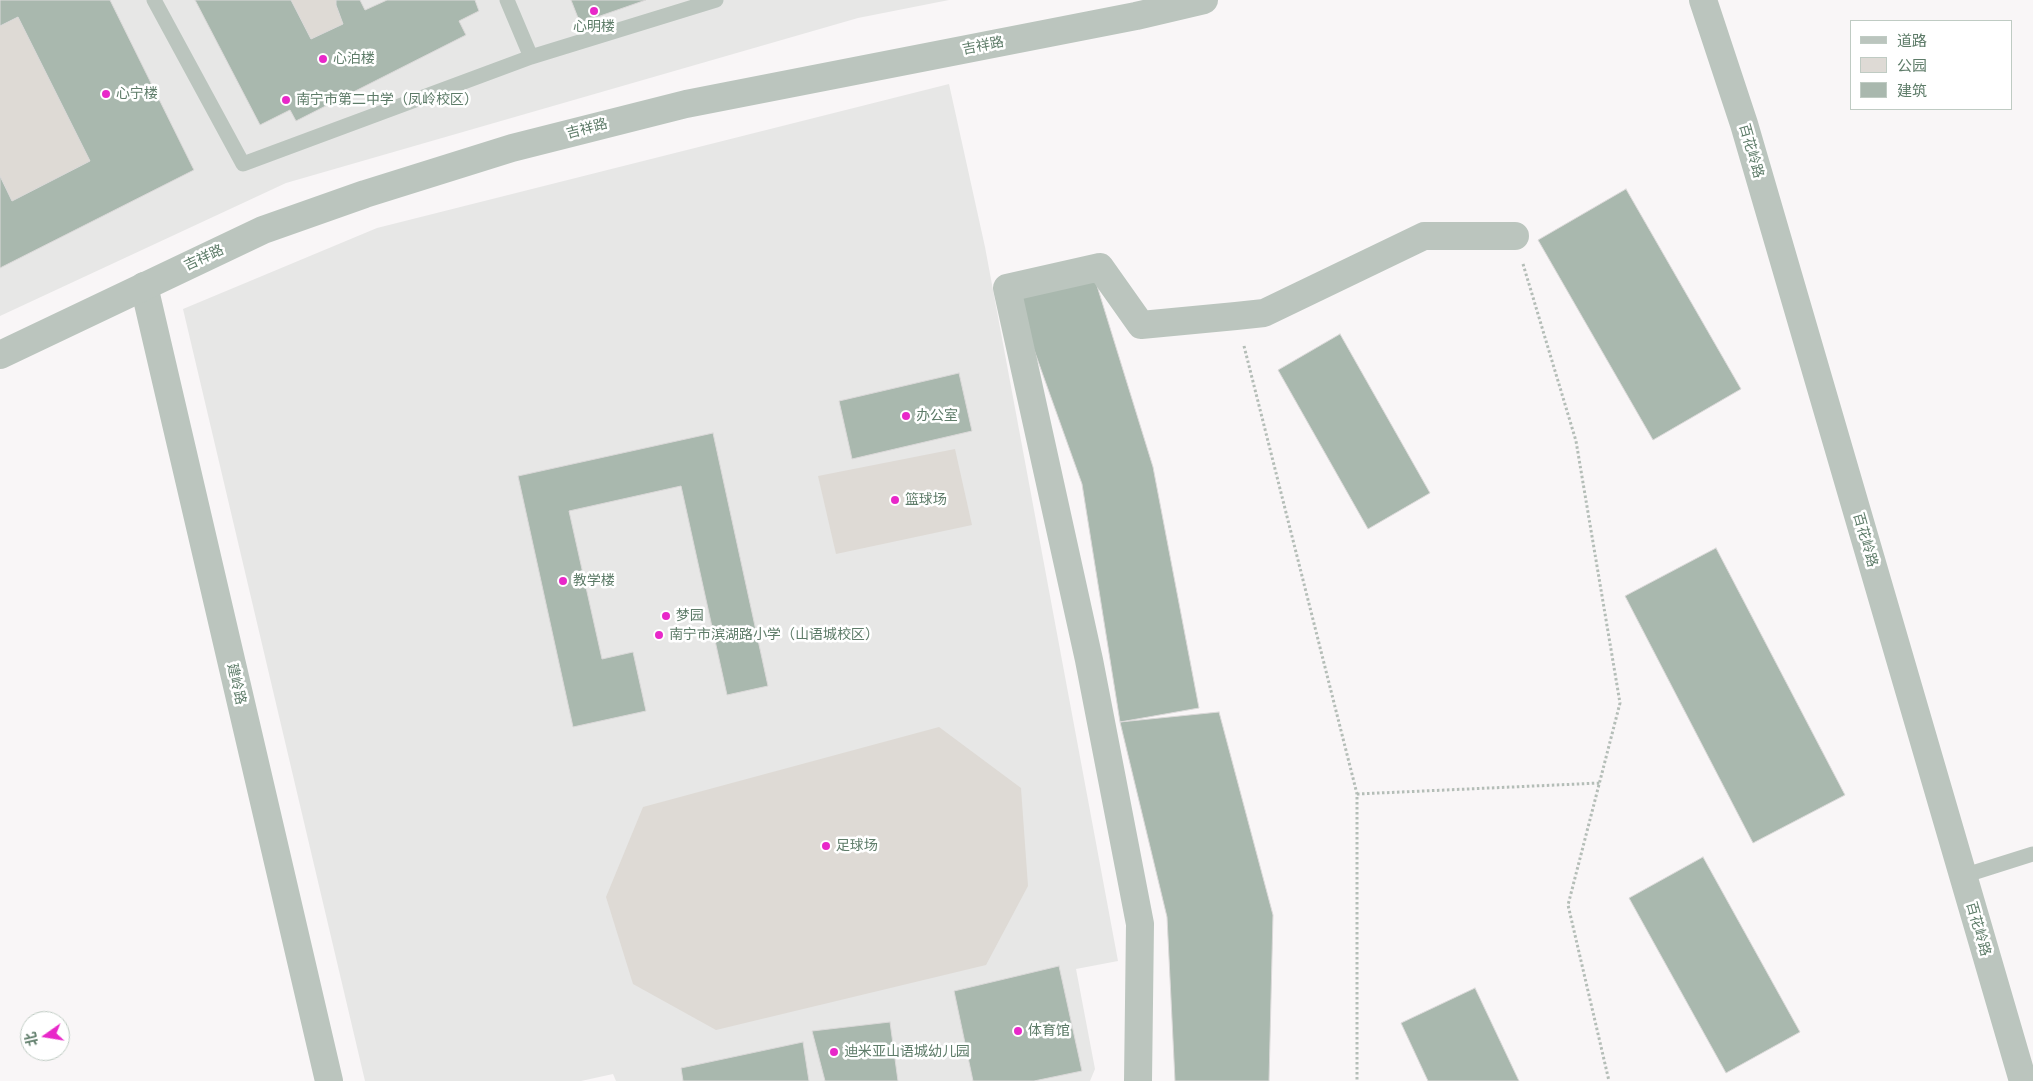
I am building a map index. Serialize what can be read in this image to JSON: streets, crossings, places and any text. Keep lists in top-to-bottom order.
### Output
{
  "streets": {
    "street": ["吉祥路", "百花岭路", "建岭路"]
  },
  "crossings": [
    ["吉祥路", "建岭路"]
  ],
  "places": [
    "心明楼",
    "心泊楼",
    "心宁楼",
    "南宁市第二中学（凤岭校区）",
    "办公室",
    "篮球场",
    "教学楼",
    "梦园",
    "南宁市滨湖路小学（山语城校区）",
    "足球场",
    "体育馆",
    "迪米亚山语城幼儿园"
  ],
  "legend": ["道路", "公园", "建筑"],
  "north": "left"
}
